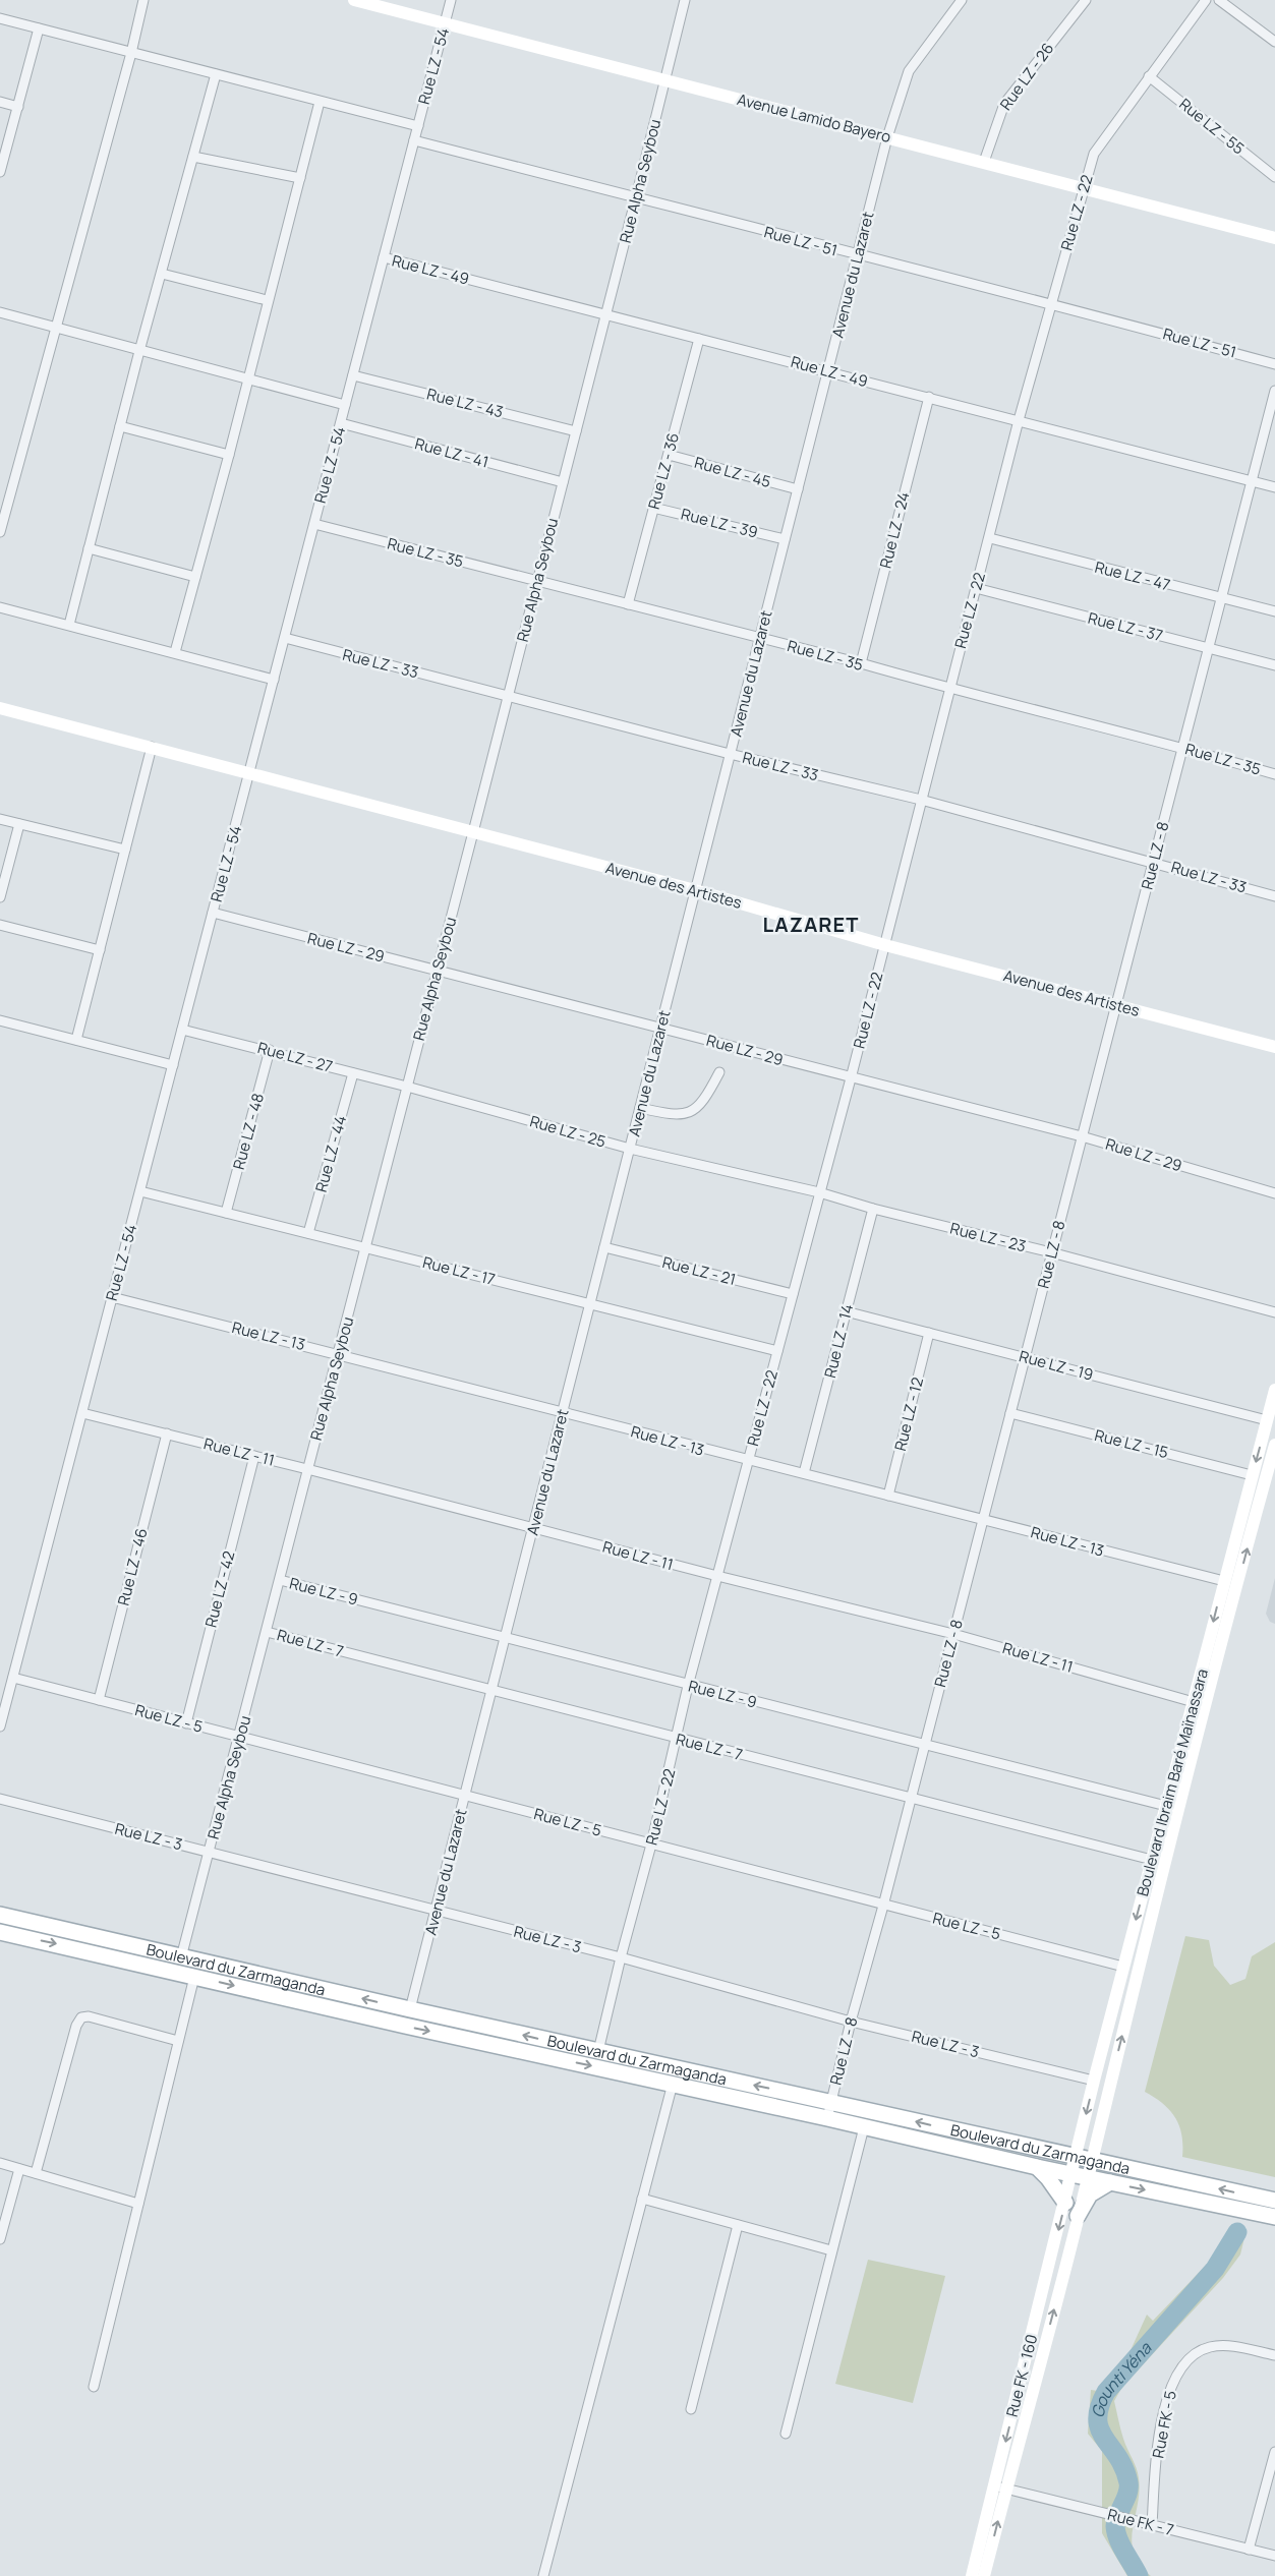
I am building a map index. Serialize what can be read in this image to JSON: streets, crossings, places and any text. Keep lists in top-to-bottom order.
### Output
{
  "streets": {
    "main road": [
      "Avenue Lamido Bayero",
      "Avenue des Artistes",
      "Boulevard Ibraim Baré Maïnassara",
      "Boulevard du Zarmaganda",
      "Rue FK - 160"
    ],
    "street": [
      "Rue LZ - 54",
      "Rue LZ - 26",
      "Rue LZ - 55",
      "Rue Alpha Seybou",
      "Rue LZ - 22",
      "Rue LZ - 51",
      "Rue LZ - 49",
      "Avenue du Lazaret",
      "Rue LZ - 43",
      "Rue LZ - 41",
      "Rue LZ - 36",
      "Rue LZ - 45",
      "Rue LZ - 39",
      "Rue LZ - 24",
      "Rue LZ - 35",
      "Rue LZ - 47",
      "Rue LZ - 37",
      "Rue LZ - 33",
      "Rue LZ - 8",
      "Rue LZ - 29",
      "Rue LZ - 27",
      "Rue LZ - 48",
      "Rue LZ - 25",
      "Rue LZ - 44",
      "Rue LZ - 23",
      "Rue LZ - 17",
      "Rue LZ - 21",
      "Rue LZ - 13",
      "Rue LZ - 14",
      "Rue LZ - 19",
      "Rue LZ - 12",
      "Rue LZ - 15",
      "Rue LZ - 11",
      "Rue LZ - 46",
      "Rue LZ - 42",
      "Rue LZ - 9",
      "Rue LZ - 7",
      "Rue LZ - 5",
      "Rue LZ - 3",
      "Rue FK - 5",
      "Rue FK - 7"
    ]
  },
  "crossings": [
    ["Rue LZ - 54", "Avenue Lamido Bayero"],
    ["Rue LZ - 54", "Rue LZ - 51"],
    ["Rue LZ - 54", "Rue LZ - 49"],
    ["Rue LZ - 54", "Rue LZ - 43"],
    ["Rue LZ - 54", "Rue LZ - 41"],
    ["Rue LZ - 54", "Rue LZ - 35"],
    ["Rue LZ - 54", "Rue LZ - 33"],
    ["Rue LZ - 54", "Avenue des Artistes"],
    ["Rue LZ - 54", "Rue LZ - 29"],
    ["Rue LZ - 54", "Rue LZ - 27"],
    ["Rue LZ - 54", "Rue LZ - 17"],
    ["Rue LZ - 54", "Rue LZ - 13"],
    ["Rue LZ - 54", "Rue LZ - 11"],
    ["Rue LZ - 54", "Rue LZ - 5"],
    ["Rue LZ - 26", "Avenue Lamido Bayero"],
    ["Avenue Lamido Bayero", "Rue Alpha Seybou"],
    ["Avenue Lamido Bayero", "Rue LZ - 22"],
    ["Avenue Lamido Bayero", "Avenue du Lazaret"],
    ["Rue LZ - 55", "Rue LZ - 22"],
    ["Rue Alpha Seybou", "Rue LZ - 51"],
    ["Rue Alpha Seybou", "Rue LZ - 49"],
    ["Rue Alpha Seybou", "Rue LZ - 43"],
    ["Rue Alpha Seybou", "Rue LZ - 41"],
    ["Rue Alpha Seybou", "Rue LZ - 35"],
    ["Rue Alpha Seybou", "Rue LZ - 33"],
    ["Rue Alpha Seybou", "Avenue des Artistes"],
    ["Rue Alpha Seybou", "Rue LZ - 29"],
    ["Rue Alpha Seybou", "Rue LZ - 27"],
    ["Rue Alpha Seybou", "Rue LZ - 25"],
    ["Rue Alpha Seybou", "Rue LZ - 17"],
    ["Rue Alpha Seybou", "Rue LZ - 13"],
    ["Rue Alpha Seybou", "Rue LZ - 11"],
    ["Rue Alpha Seybou", "Rue LZ - 9"],
    ["Rue Alpha Seybou", "Rue LZ - 7"],
    ["Rue Alpha Seybou", "Rue LZ - 5"],
    ["Rue Alpha Seybou", "Rue LZ - 3"],
    ["Rue Alpha Seybou", "Boulevard du Zarmaganda"],
    ["Rue LZ - 22", "Rue LZ - 51"],
    ["Rue LZ - 22", "Rue LZ - 49"],
    ["Rue LZ - 22", "Rue LZ - 35"],
    ["Rue LZ - 22", "Rue LZ - 47"],
    ["Rue LZ - 22", "Rue LZ - 37"],
    ["Rue LZ - 22", "Rue LZ - 33"],
    ["Rue LZ - 22", "Avenue des Artistes"],
    ["Rue LZ - 22", "Rue LZ - 29"],
    ["Rue LZ - 22", "Rue LZ - 25"],
    ["Rue LZ - 22", "Rue LZ - 23"],
    ["Rue LZ - 22", "Rue LZ - 17"],
    ["Rue LZ - 22", "Rue LZ - 21"],
    ["Rue LZ - 22", "Rue LZ - 13"],
    ["Rue LZ - 22", "Rue LZ - 11"],
    ["Rue LZ - 22", "Rue LZ - 9"],
    ["Rue LZ - 22", "Rue LZ - 7"],
    ["Rue LZ - 22", "Rue LZ - 5"],
    ["Rue LZ - 22", "Rue LZ - 3"],
    ["Rue LZ - 22", "Boulevard du Zarmaganda"],
    ["Rue LZ - 51", "Avenue du Lazaret"],
    ["Rue LZ - 49", "Avenue du Lazaret"],
    ["Rue LZ - 49", "Rue LZ - 36"],
    ["Rue LZ - 49", "Rue LZ - 24"],
    ["Rue LZ - 49", "Rue LZ - 8"],
    ["Avenue du Lazaret", "Rue LZ - 45"],
    ["Avenue du Lazaret", "Rue LZ - 39"],
    ["Avenue du Lazaret", "Rue LZ - 35"],
    ["Avenue du Lazaret", "Rue LZ - 33"],
    ["Avenue du Lazaret", "Avenue des Artistes"],
    ["Avenue du Lazaret", "Rue LZ - 29"],
    ["Avenue du Lazaret", "Rue LZ - 25"],
    ["Avenue du Lazaret", "Rue LZ - 17"],
    ["Avenue du Lazaret", "Rue LZ - 21"],
    ["Avenue du Lazaret", "Rue LZ - 13"],
    ["Avenue du Lazaret", "Rue LZ - 11"],
    ["Avenue du Lazaret", "Rue LZ - 9"],
    ["Avenue du Lazaret", "Rue LZ - 7"],
    ["Avenue du Lazaret", "Rue LZ - 5"],
    ["Avenue du Lazaret", "Rue LZ - 3"],
    ["Avenue du Lazaret", "Boulevard du Zarmaganda"],
    ["Rue LZ - 36", "Rue LZ - 45"],
    ["Rue LZ - 36", "Rue LZ - 39"],
    ["Rue LZ - 36", "Rue LZ - 35"],
    ["Rue LZ - 24", "Rue LZ - 35"],
    ["Rue LZ - 35", "Rue LZ - 8"],
    ["Rue LZ - 47", "Rue LZ - 8"],
    ["Rue LZ - 37", "Rue LZ - 8"],
    ["Rue LZ - 33", "Rue LZ - 8"],
    ["Rue LZ - 8", "Avenue des Artistes"],
    ["Rue LZ - 8", "Rue LZ - 29"],
    ["Rue LZ - 8", "Rue LZ - 23"],
    ["Rue LZ - 8", "Rue LZ - 13"],
    ["Rue LZ - 8", "Rue LZ - 19"],
    ["Rue LZ - 8", "Rue LZ - 15"],
    ["Rue LZ - 8", "Rue LZ - 11"],
    ["Rue LZ - 8", "Rue LZ - 9"],
    ["Rue LZ - 8", "Rue LZ - 7"],
    ["Rue LZ - 8", "Rue LZ - 5"],
    ["Rue LZ - 8", "Rue LZ - 3"],
    ["Rue LZ - 8", "Boulevard du Zarmaganda"],
    ["Rue LZ - 27", "Rue LZ - 48"],
    ["Rue LZ - 27", "Rue LZ - 25"],
    ["Rue LZ - 27", "Rue LZ - 44"],
    ["Rue LZ - 48", "Rue LZ - 17"],
    ["Rue LZ - 25", "Rue LZ - 23"],
    ["Rue LZ - 44", "Rue LZ - 17"],
    ["Rue LZ - 23", "Rue LZ - 14"],
    ["Rue LZ - 13", "Rue LZ - 14"],
    ["Rue LZ - 13", "Rue LZ - 12"],
    ["Rue LZ - 13", "Boulevard Ibraim Baré Maïnassara"],
    ["Rue LZ - 14", "Rue LZ - 19"],
    ["Rue LZ - 19", "Rue LZ - 12"],
    ["Rue LZ - 19", "Boulevard Ibraim Baré Maïnassara"],
    ["Rue LZ - 15", "Boulevard Ibraim Baré Maïnassara"],
    ["Rue LZ - 11", "Rue LZ - 46"],
    ["Rue LZ - 11", "Rue LZ - 42"],
    ["Rue LZ - 11", "Boulevard Ibraim Baré Maïnassara"],
    ["Rue LZ - 46", "Rue LZ - 5"],
    ["Rue LZ - 42", "Rue LZ - 5"],
    ["Rue LZ - 9", "Boulevard Ibraim Baré Maïnassara"],
    ["Rue LZ - 7", "Boulevard Ibraim Baré Maïnassara"],
    ["Rue LZ - 5", "Boulevard Ibraim Baré Maïnassara"],
    ["Boulevard Ibraim Baré Maïnassara", "Rue LZ - 3"],
    ["Boulevard Ibraim Baré Maïnassara", "Boulevard du Zarmaganda"],
    ["Boulevard Ibraim Baré Maïnassara", "Rue FK - 160"],
    ["Boulevard du Zarmaganda", "Rue FK - 160"],
    ["Rue FK - 160", "Rue FK - 7"],
    ["Rue FK - 5", "Rue FK - 7"]
  ],
  "districts": ["LAZARET"],
  "water": ["Gounti Yéna"]
}
